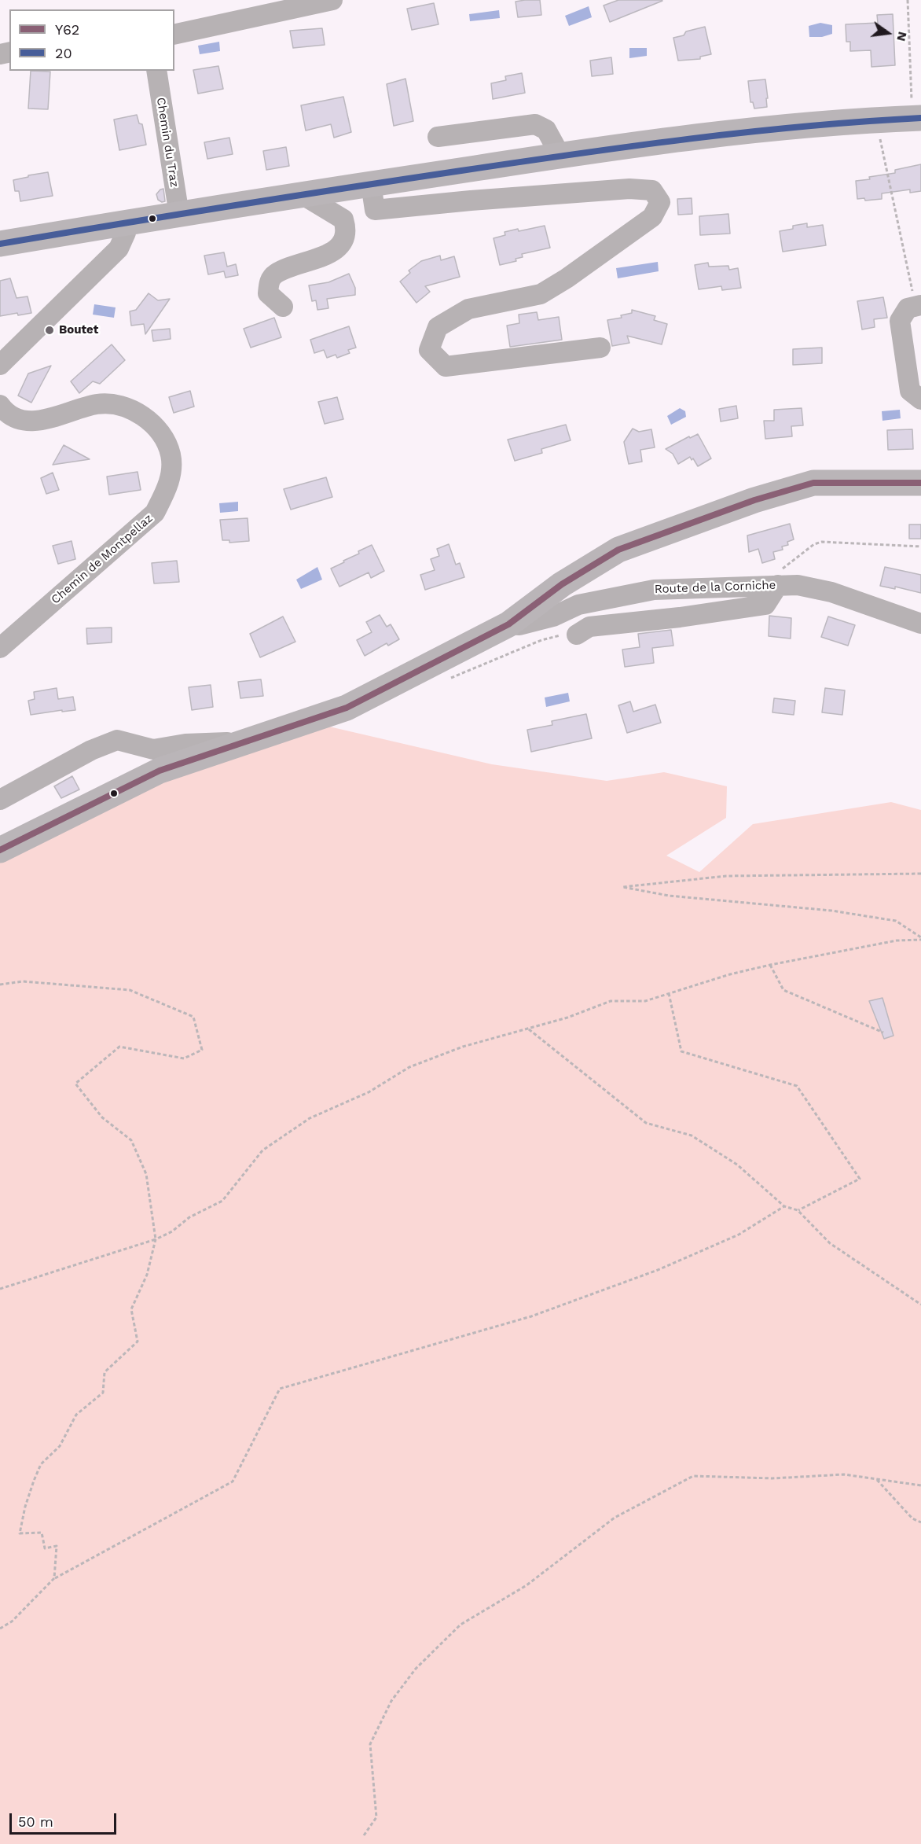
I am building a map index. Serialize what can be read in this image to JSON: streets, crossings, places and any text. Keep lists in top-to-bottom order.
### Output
{
  "streets": {
    "street": ["Chemin du Traz", "Chemin de Montpellaz", "Route de la Corniche"]
  },
  "places": ["Boutet"],
  "lines": ["transit line 20", "transit line Y62"],
  "legend": ["Y62", "20"],
  "scale_bar": "50 m",
  "north": "right"
}
